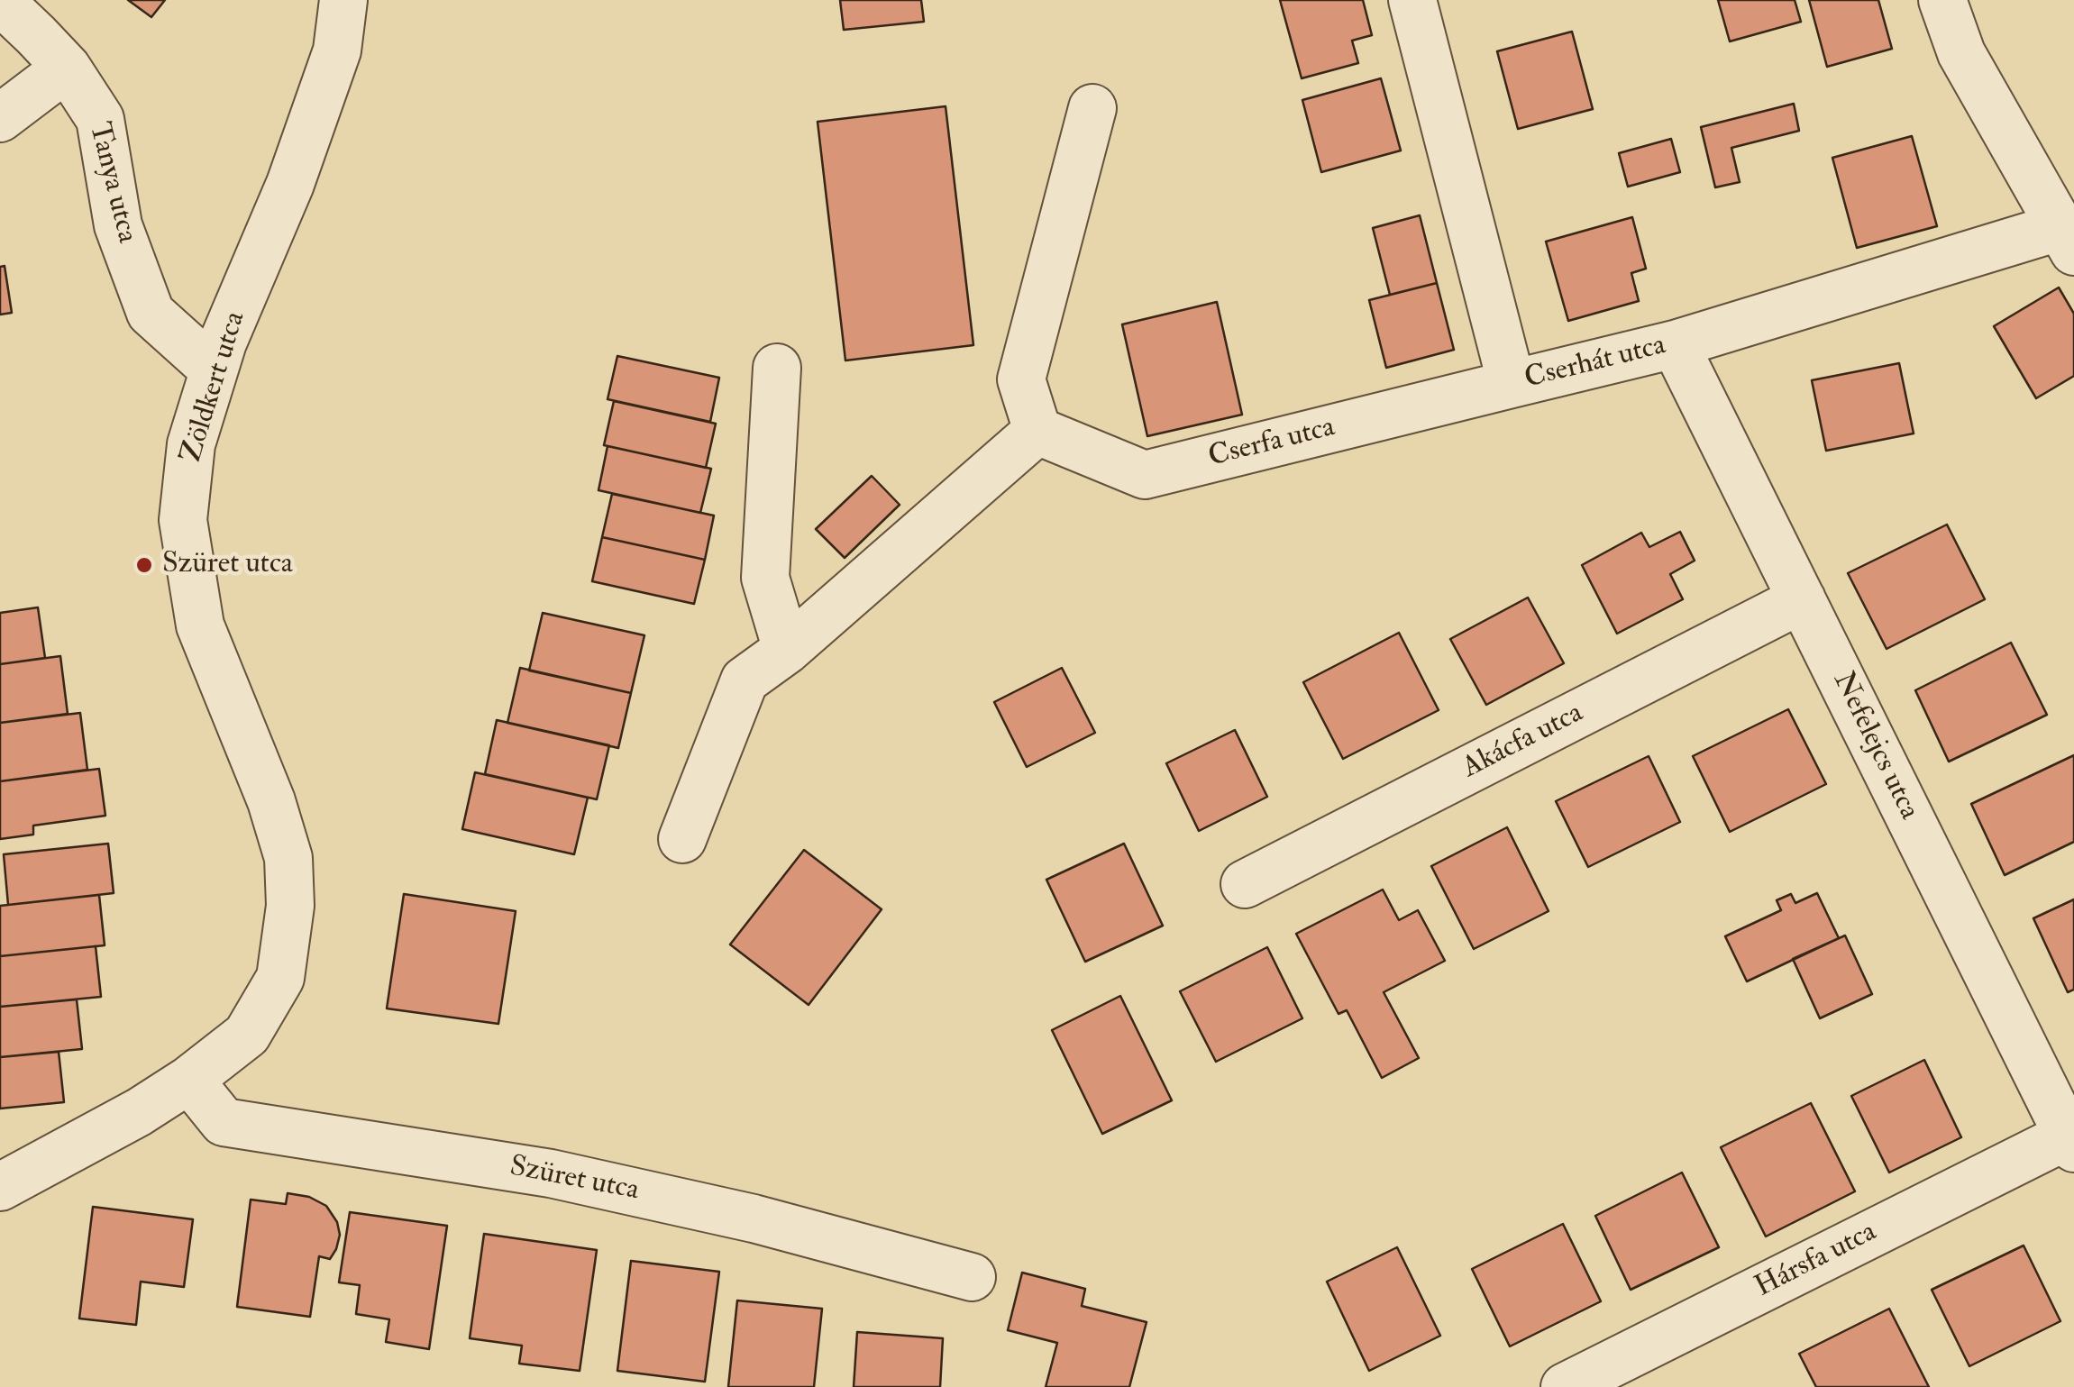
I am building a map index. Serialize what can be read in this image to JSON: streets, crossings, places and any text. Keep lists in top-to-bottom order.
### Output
{
  "streets": {
    "street": [
      "Tanya utca",
      "Cserhát utca",
      "Zöldkert utca",
      "Cserfa utca",
      "Akácfa utca",
      "Nefelejcs utca",
      "Szüret utca",
      "Hársfa utca"
    ]
  },
  "crossings": [
    ["Tanya utca", "Zöldkert utca"],
    ["Cserhát utca", "Cserfa utca"],
    ["Cserhát utca", "Nefelejcs utca"],
    ["Zöldkert utca", "Szüret utca"],
    ["Akácfa utca", "Nefelejcs utca"],
    ["Nefelejcs utca", "Hársfa utca"]
  ],
  "places": ["Szüret utca"]
}
